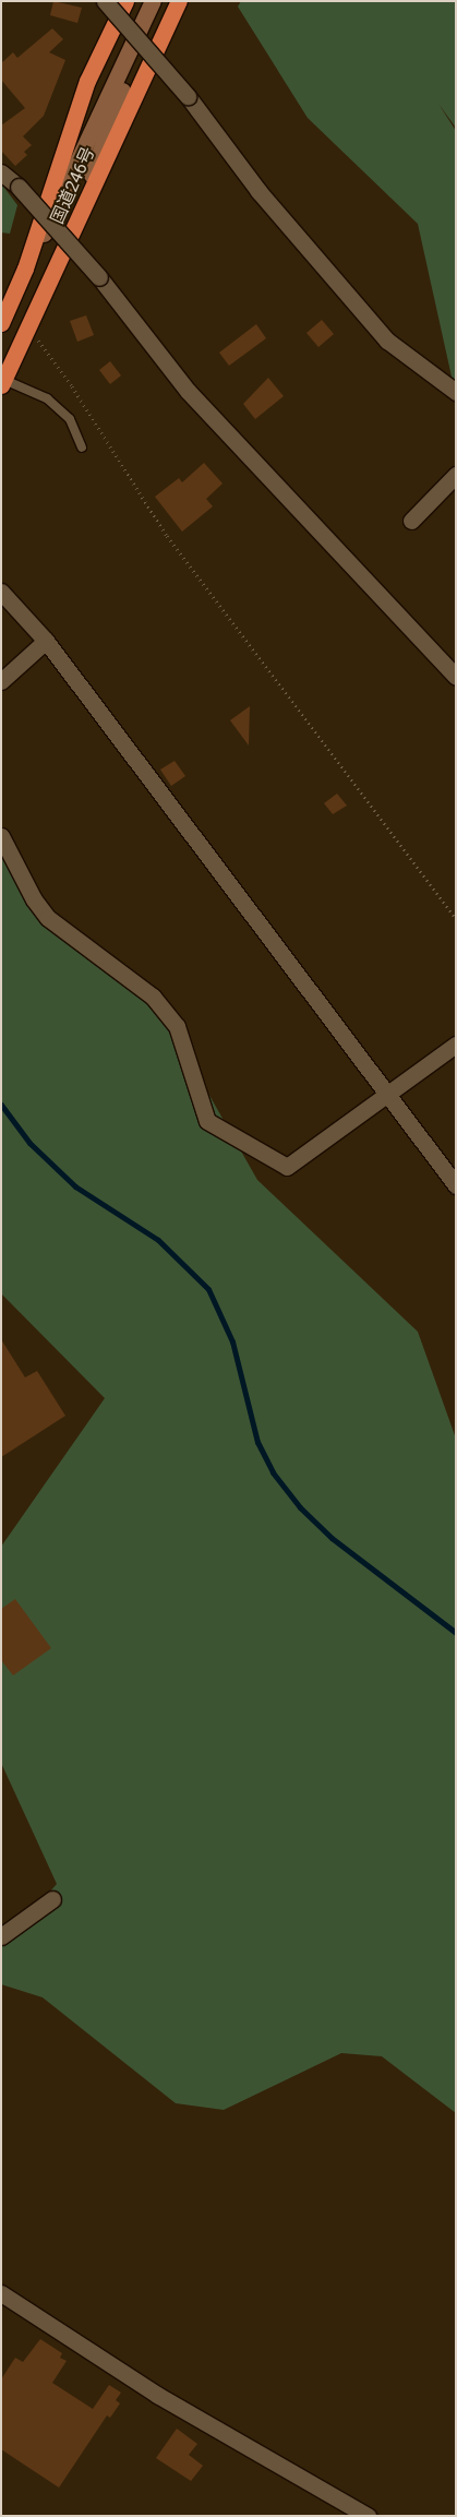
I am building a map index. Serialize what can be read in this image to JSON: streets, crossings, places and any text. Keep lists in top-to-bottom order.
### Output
{
  "streets": {
    "highway": ["国道246号"]
  }
}
